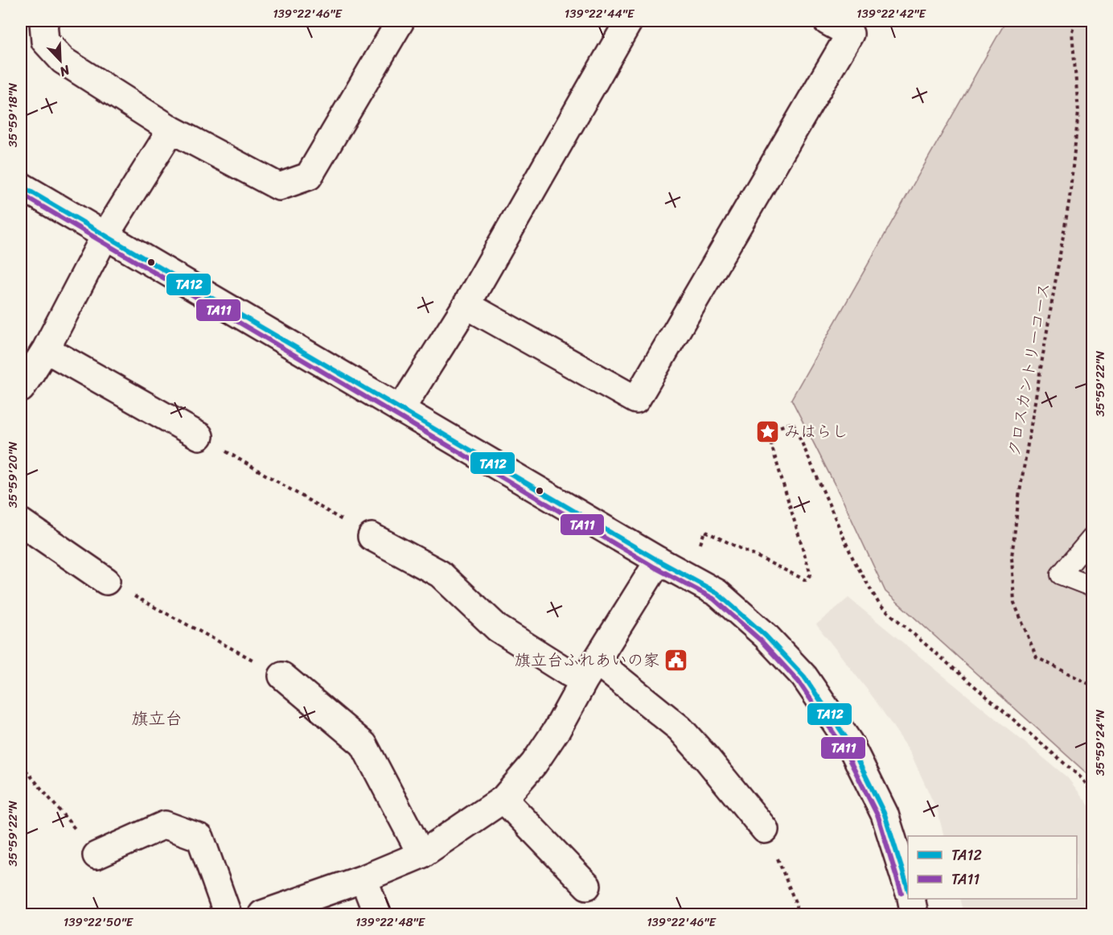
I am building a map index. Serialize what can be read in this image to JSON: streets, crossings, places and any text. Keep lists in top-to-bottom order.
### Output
{
  "streets": {
    "path": ["クロスカントリーコース"]
  },
  "districts": ["旗立台"],
  "places": {
    "place": ["みはらし"],
    "public building": ["旗立台ふれあいの家"]
  },
  "lines": ["transit line TA12", "transit line TA11"],
  "legend": ["TA12", "TA11"],
  "north": "bottom right",
  "coordinates": [
    "139°22'46\"E",
    "139°22'44\"E",
    "139°22'42\"E",
    "35°59'18\"N",
    "35°59'22\"N",
    "35°59'20\"N",
    "35°59'24\"N",
    "139°22'50\"E",
    "139°22'48\"E"
  ]
}
